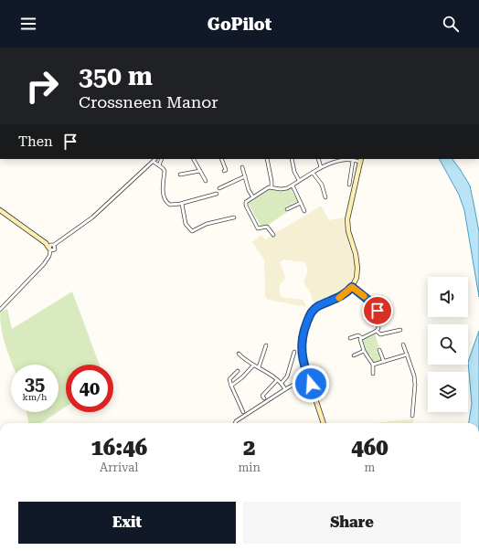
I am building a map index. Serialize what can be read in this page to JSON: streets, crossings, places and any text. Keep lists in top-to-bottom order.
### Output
{
  "page": {
    "header": "GoPilot",
    "turn": ["350 m", "Crossneen Manor"],
    "then": "Then",
    "speed": "35 km/h",
    "limit": "40",
    "eta": [
      "16:46",
      "Arrival",
      "2",
      "min",
      "460",
      "m"
    ],
    "buttons": ["Exit", "Share"]
  }
}
